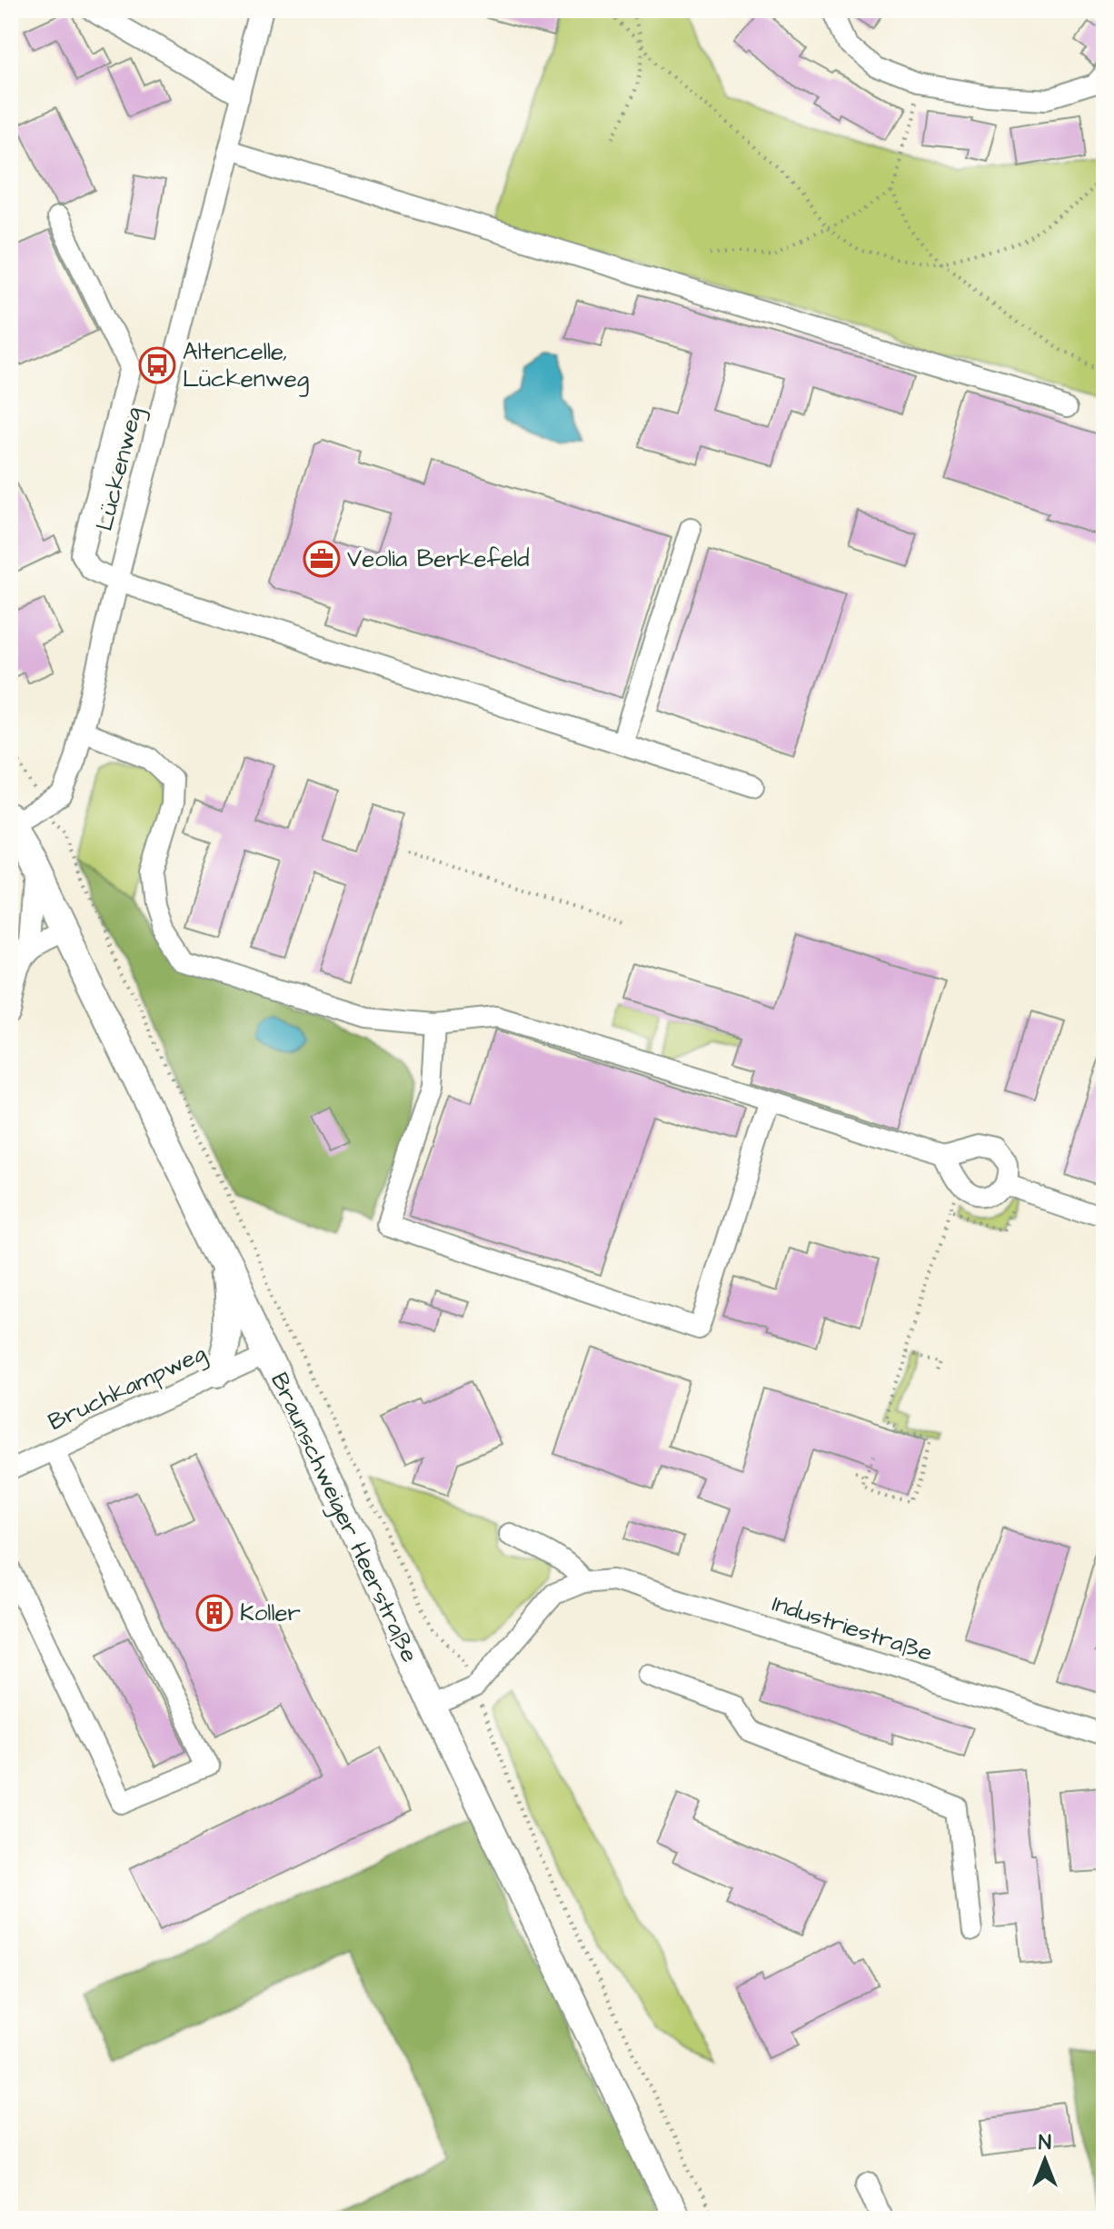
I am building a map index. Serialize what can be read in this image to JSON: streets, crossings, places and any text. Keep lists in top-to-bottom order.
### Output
{
  "streets": {
    "main road": ["Braunschweiger Heerstraße"],
    "street": ["Lückenweg", "Bruchkampweg", "Industriestraße"]
  },
  "crossings": [
    ["Lückenweg", "Braunschweiger Heerstraße"],
    ["Bruchkampweg", "Braunschweiger Heerstraße"],
    ["Braunschweiger Heerstraße", "Industriestraße"]
  ],
  "places": {
    "bus stop": ["Altencelle, Lückenweg"],
    "office": ["Veolia Berkefeld"],
    "building": ["Koller"]
  },
  "north": "top"
}
